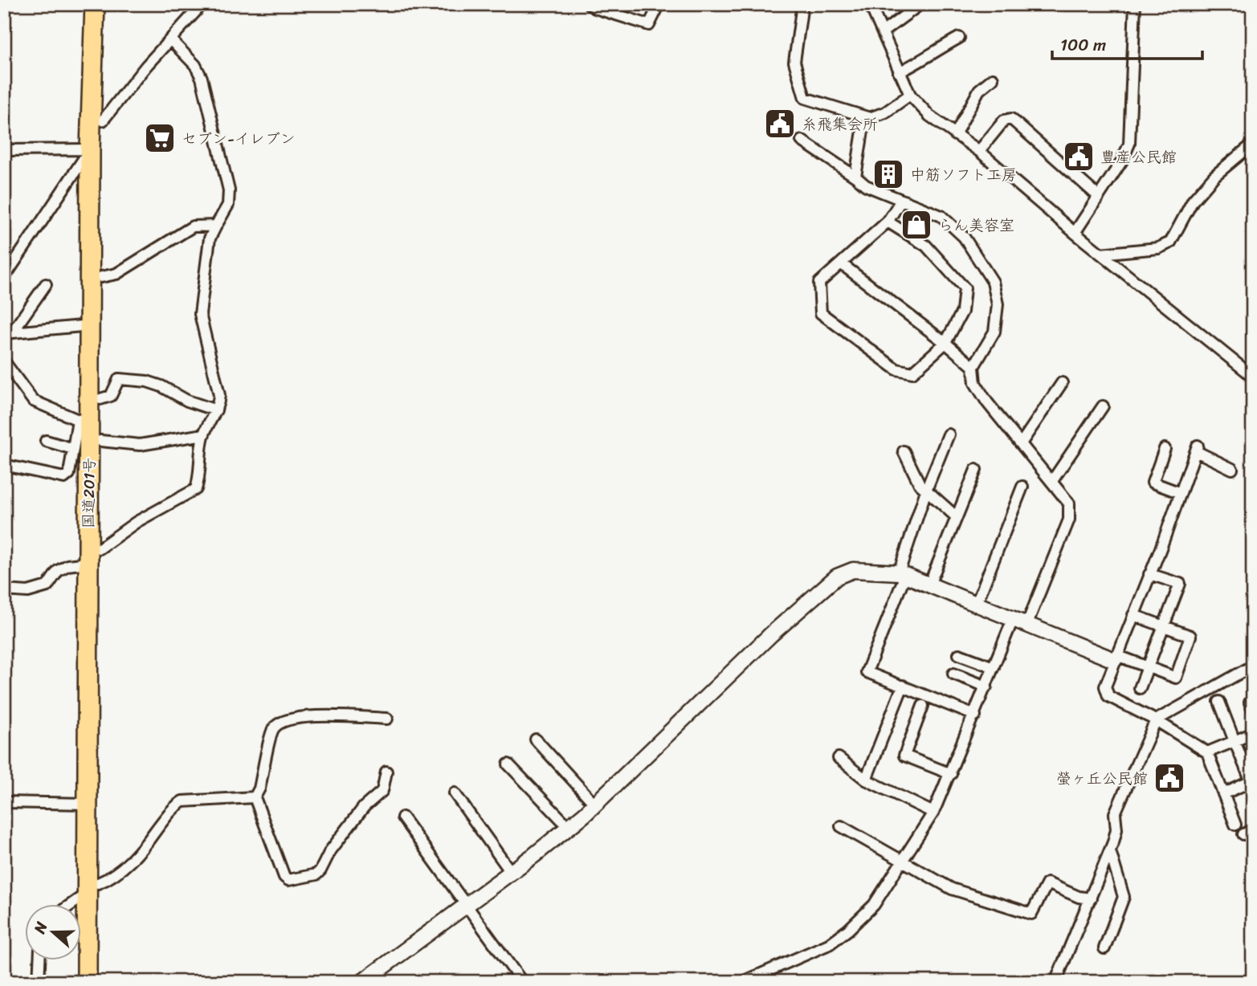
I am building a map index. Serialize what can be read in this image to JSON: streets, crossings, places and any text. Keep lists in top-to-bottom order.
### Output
{
  "streets": {
    "highway": ["国道201号"]
  },
  "places": {
    "public building": ["糸飛集会所", "豊産公民館", "螢ヶ丘公民館"],
    "supermarket": ["セブン-イレブン"],
    "building": ["中筋ソフト工房"],
    "shop": ["らん美容室"]
  },
  "scale_bar": "100 m",
  "north": "left"
}
